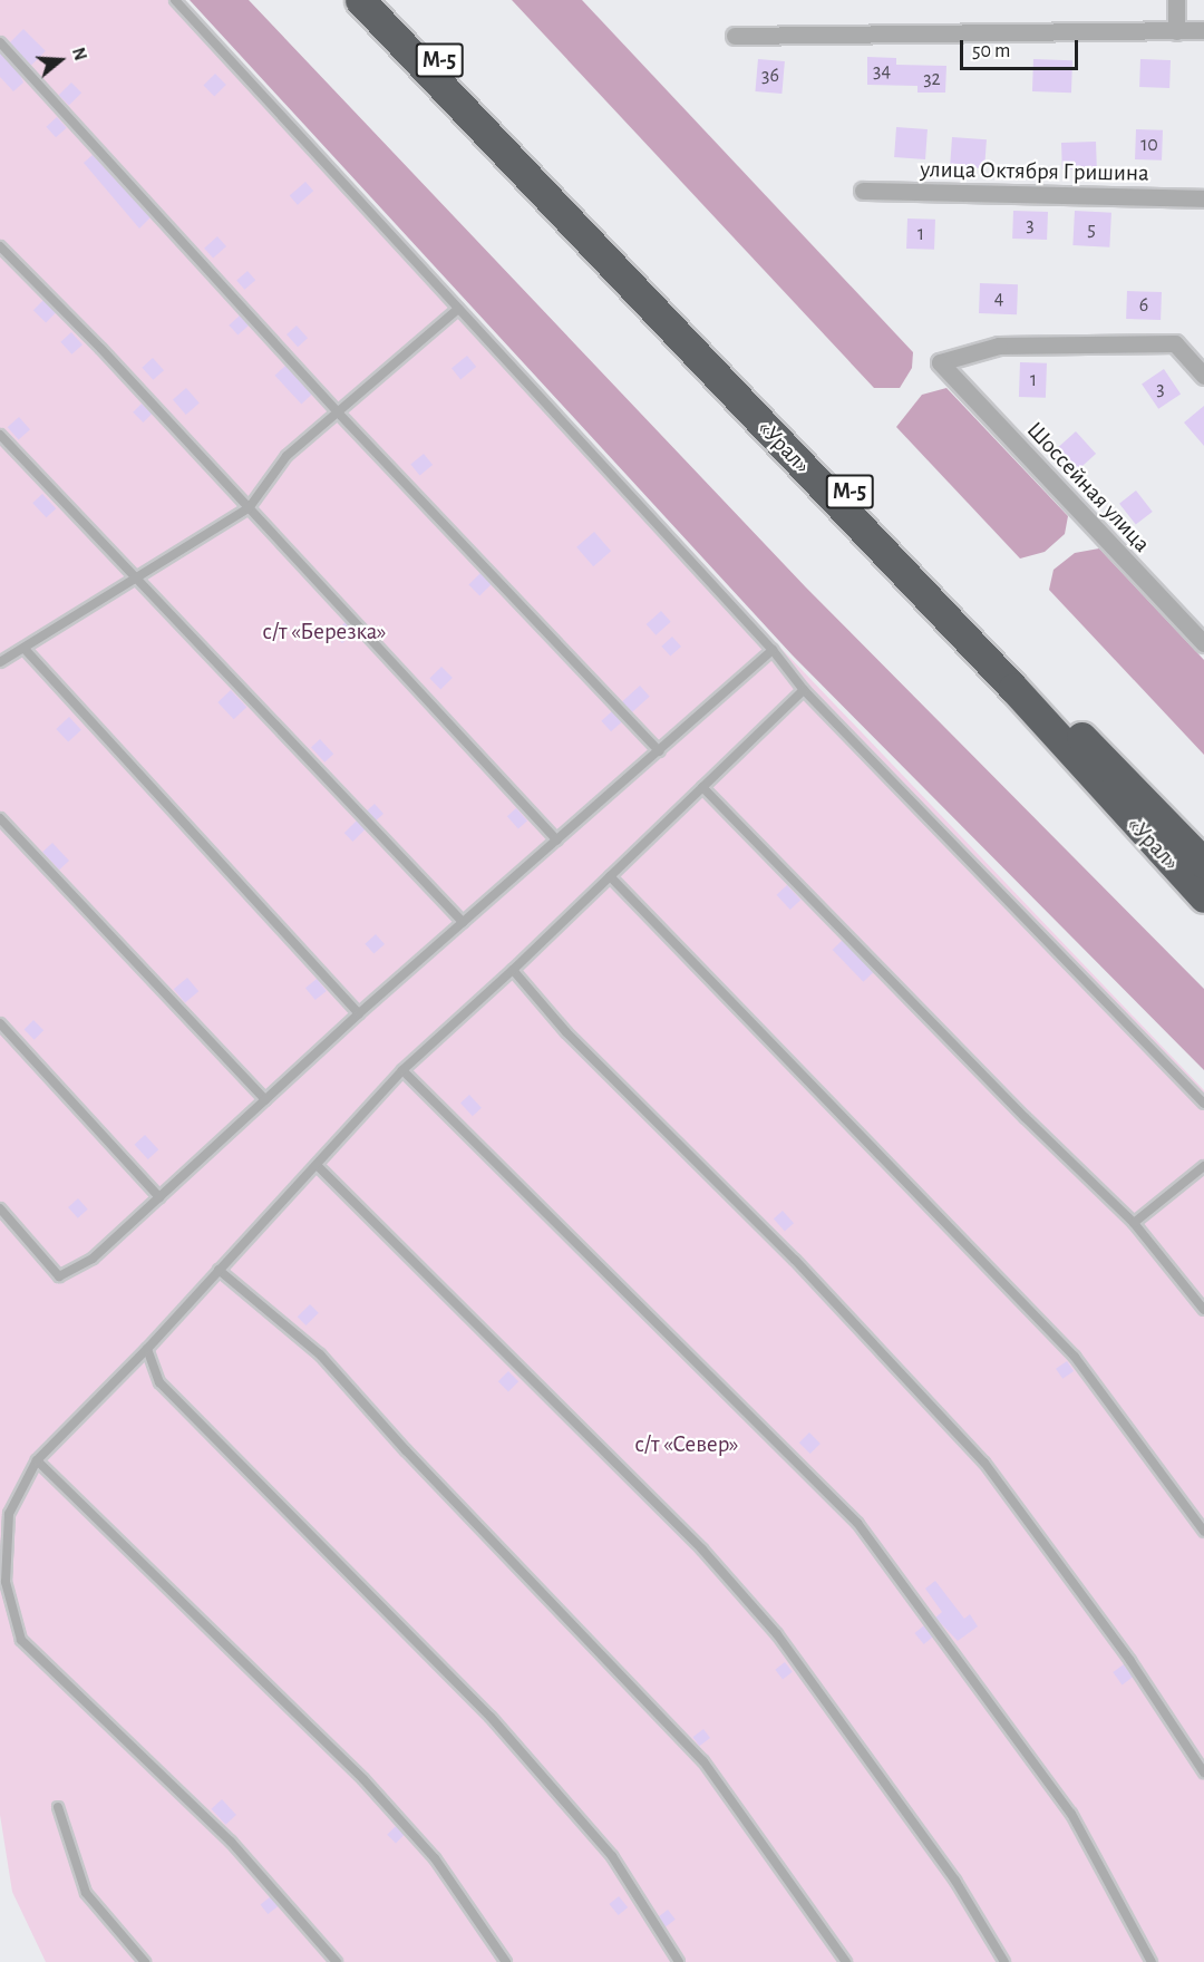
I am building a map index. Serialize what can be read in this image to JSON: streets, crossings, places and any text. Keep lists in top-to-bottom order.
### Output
{
  "streets": {
    "highway": ["М-5", "«Урал»"],
    "street": ["улица Октября Гришина", "Шоссейная улица"]
  },
  "parks": ["с/т «Березка»", "с/т «Север»"],
  "house_numbers": [
    "34",
    "36",
    "32",
    "10",
    "3",
    "5",
    "1",
    "4",
    "6",
    "1",
    "3"
  ],
  "scale_bar": "50 m",
  "north": "right"
}
